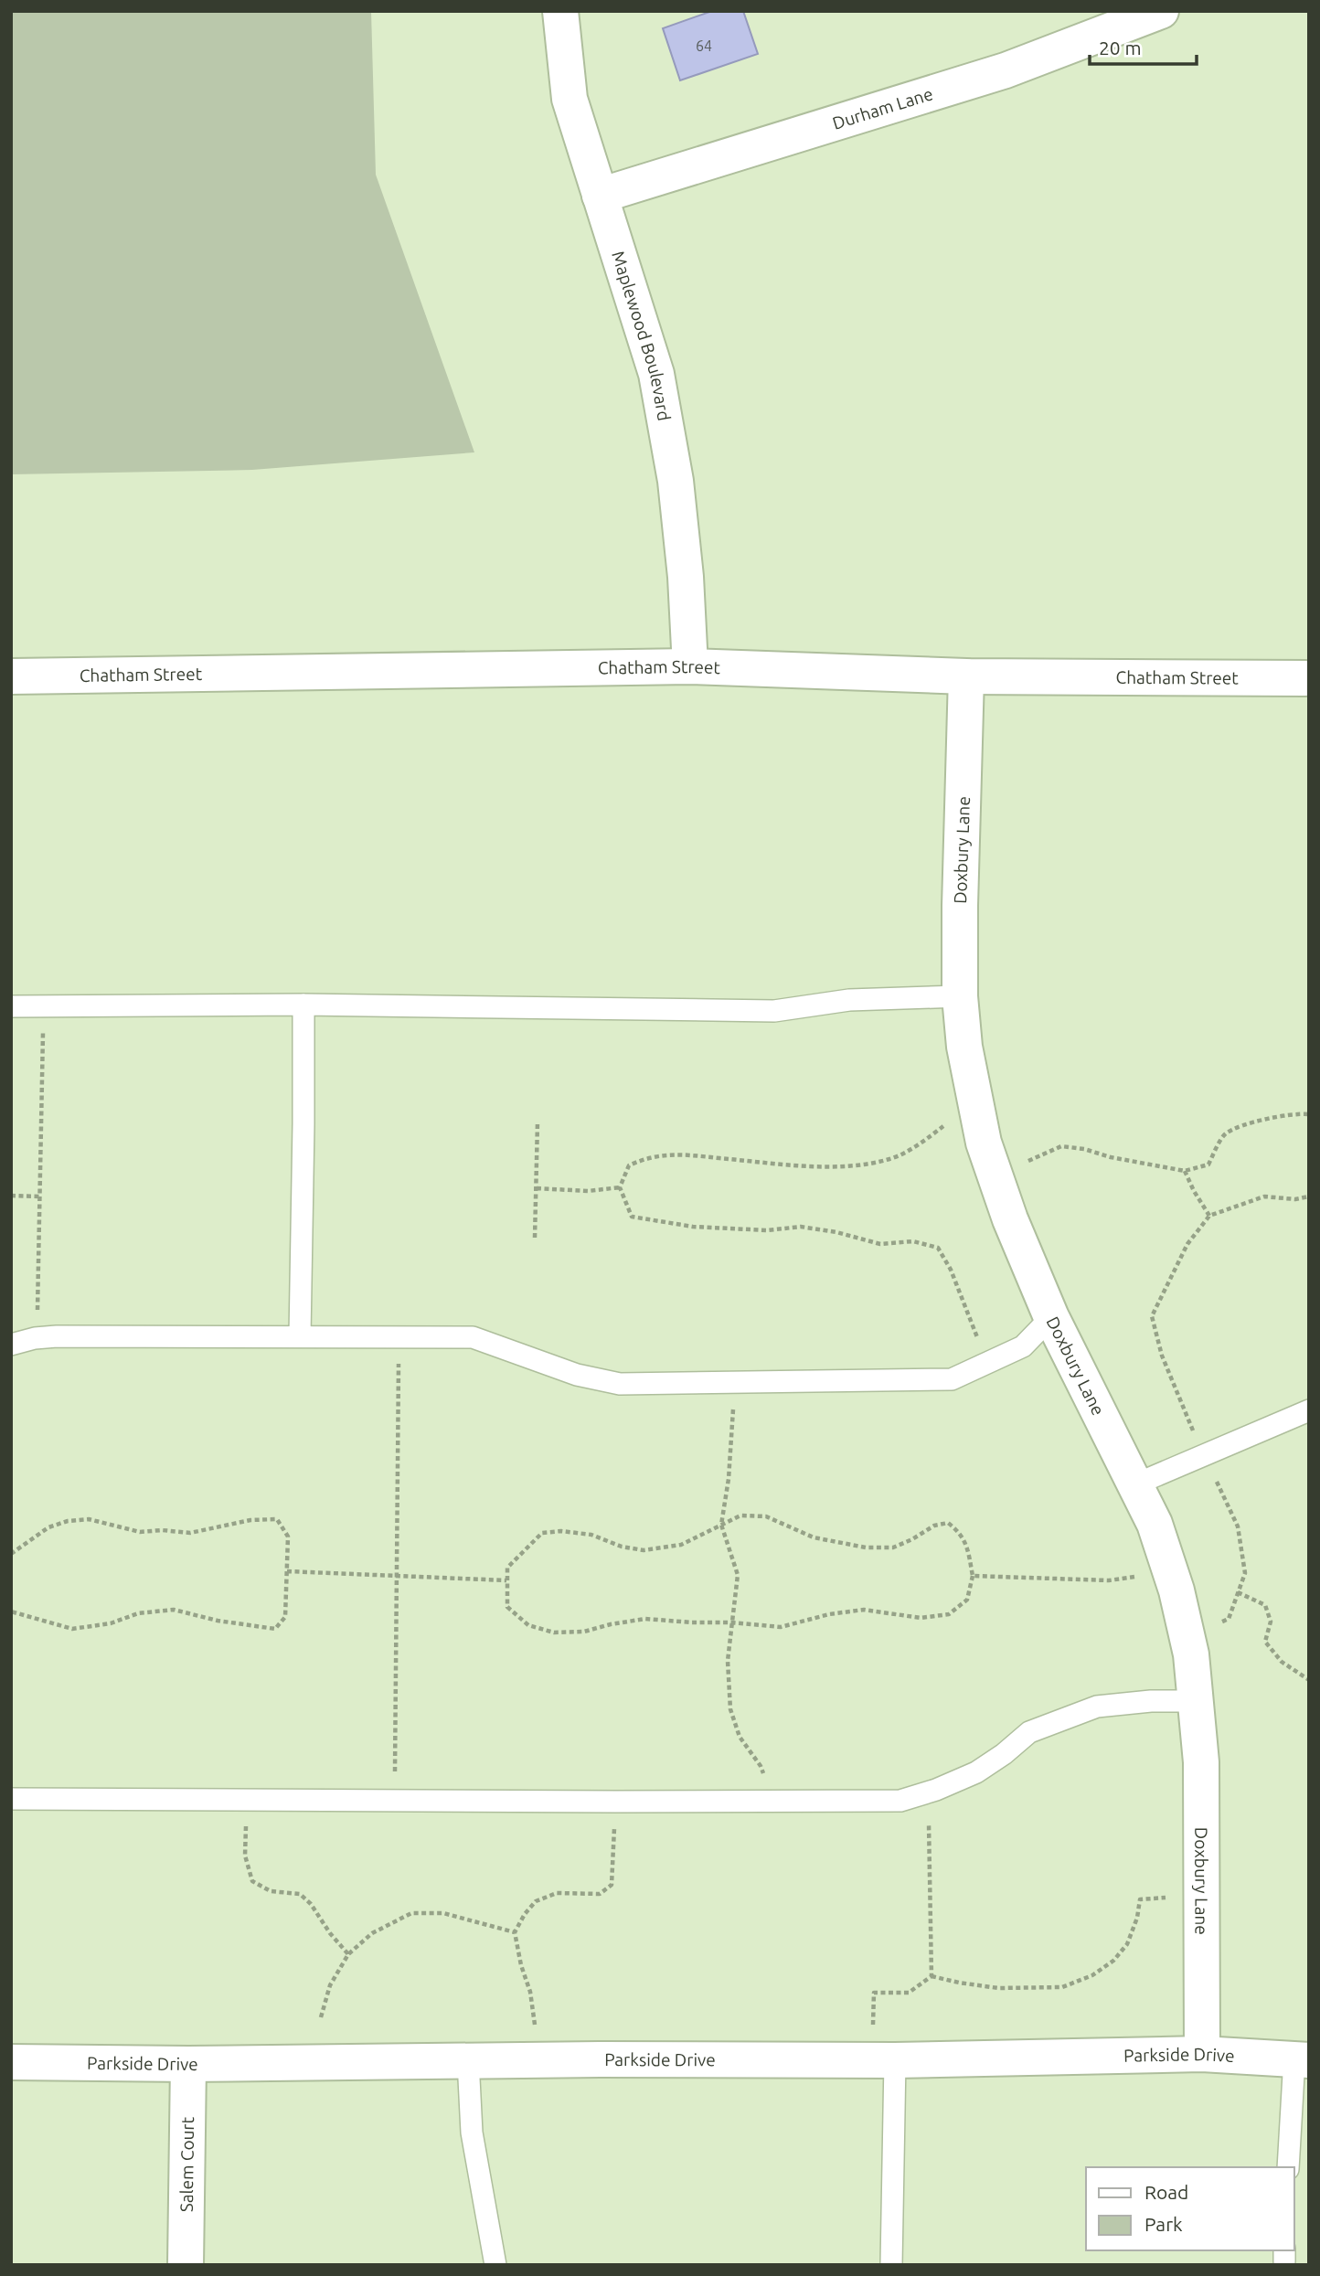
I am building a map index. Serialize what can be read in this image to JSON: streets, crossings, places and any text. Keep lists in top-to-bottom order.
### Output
{
  "streets": {
    "street": [
      "Durham Lane",
      "Maplewood Boulevard",
      "Chatham Street",
      "Doxbury Lane",
      "Parkside Drive",
      "Salem Court"
    ]
  },
  "crossings": [
    ["Durham Lane", "Maplewood Boulevard"],
    ["Maplewood Boulevard", "Chatham Street"],
    ["Chatham Street", "Doxbury Lane"],
    ["Doxbury Lane", "Parkside Drive"],
    ["Parkside Drive", "Salem Court"]
  ],
  "house_numbers": ["64"],
  "legend": ["Road", "Park"],
  "scale_bar": "20 m"
}
